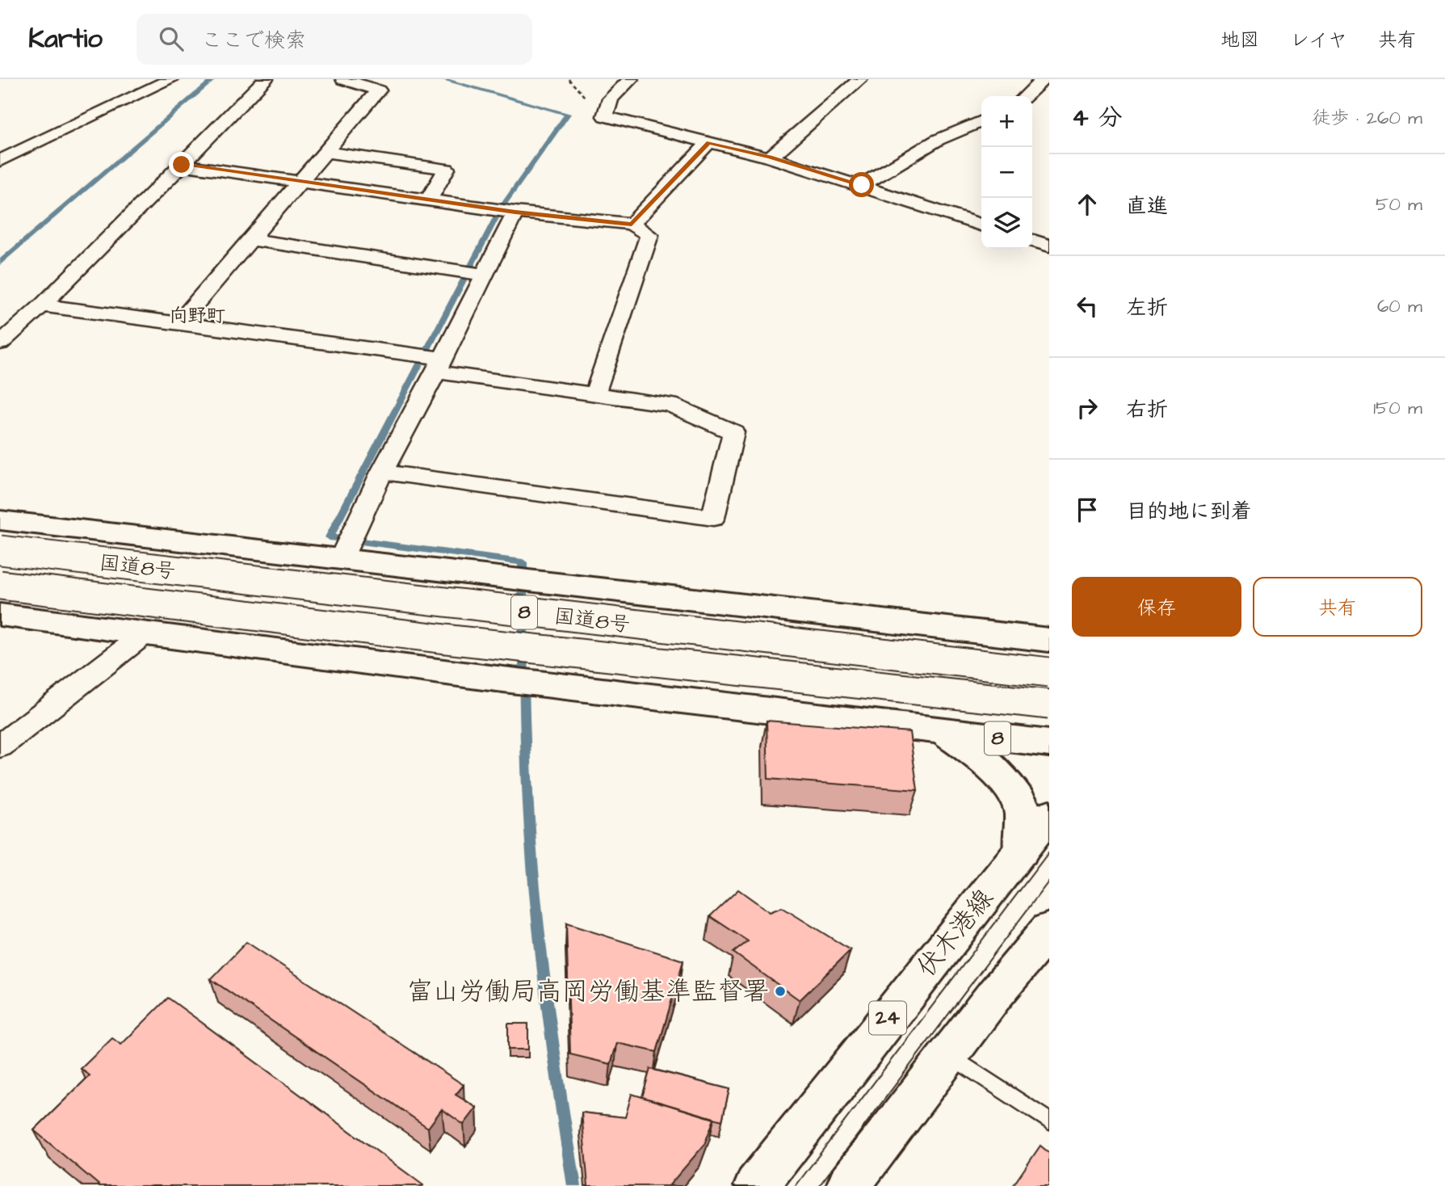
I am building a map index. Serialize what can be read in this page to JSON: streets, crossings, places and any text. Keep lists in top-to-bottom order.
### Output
{
  "streets": {
    "main road": [
      "国道8号",
      "8",
      "伏木港線",
      "24"
    ]
  },
  "districts": ["向野町"],
  "places": ["富山労働局高岡労働基準監督署"],
  "page": {
    "header": "Kartio",
    "search": "ここで検索",
    "nav": ["地図", "レイヤ", "共有"],
    "heading": ["4 分", "徒歩 · 260 m"],
    "map_buttons": ["+", "−"],
    "list": [
      ["直進", "50 m"],
      ["左折", "60 m"],
      ["右折", "150 m"],
      "目的地に到着"
    ],
    "buttons": ["保存", "共有"]
  }
}
